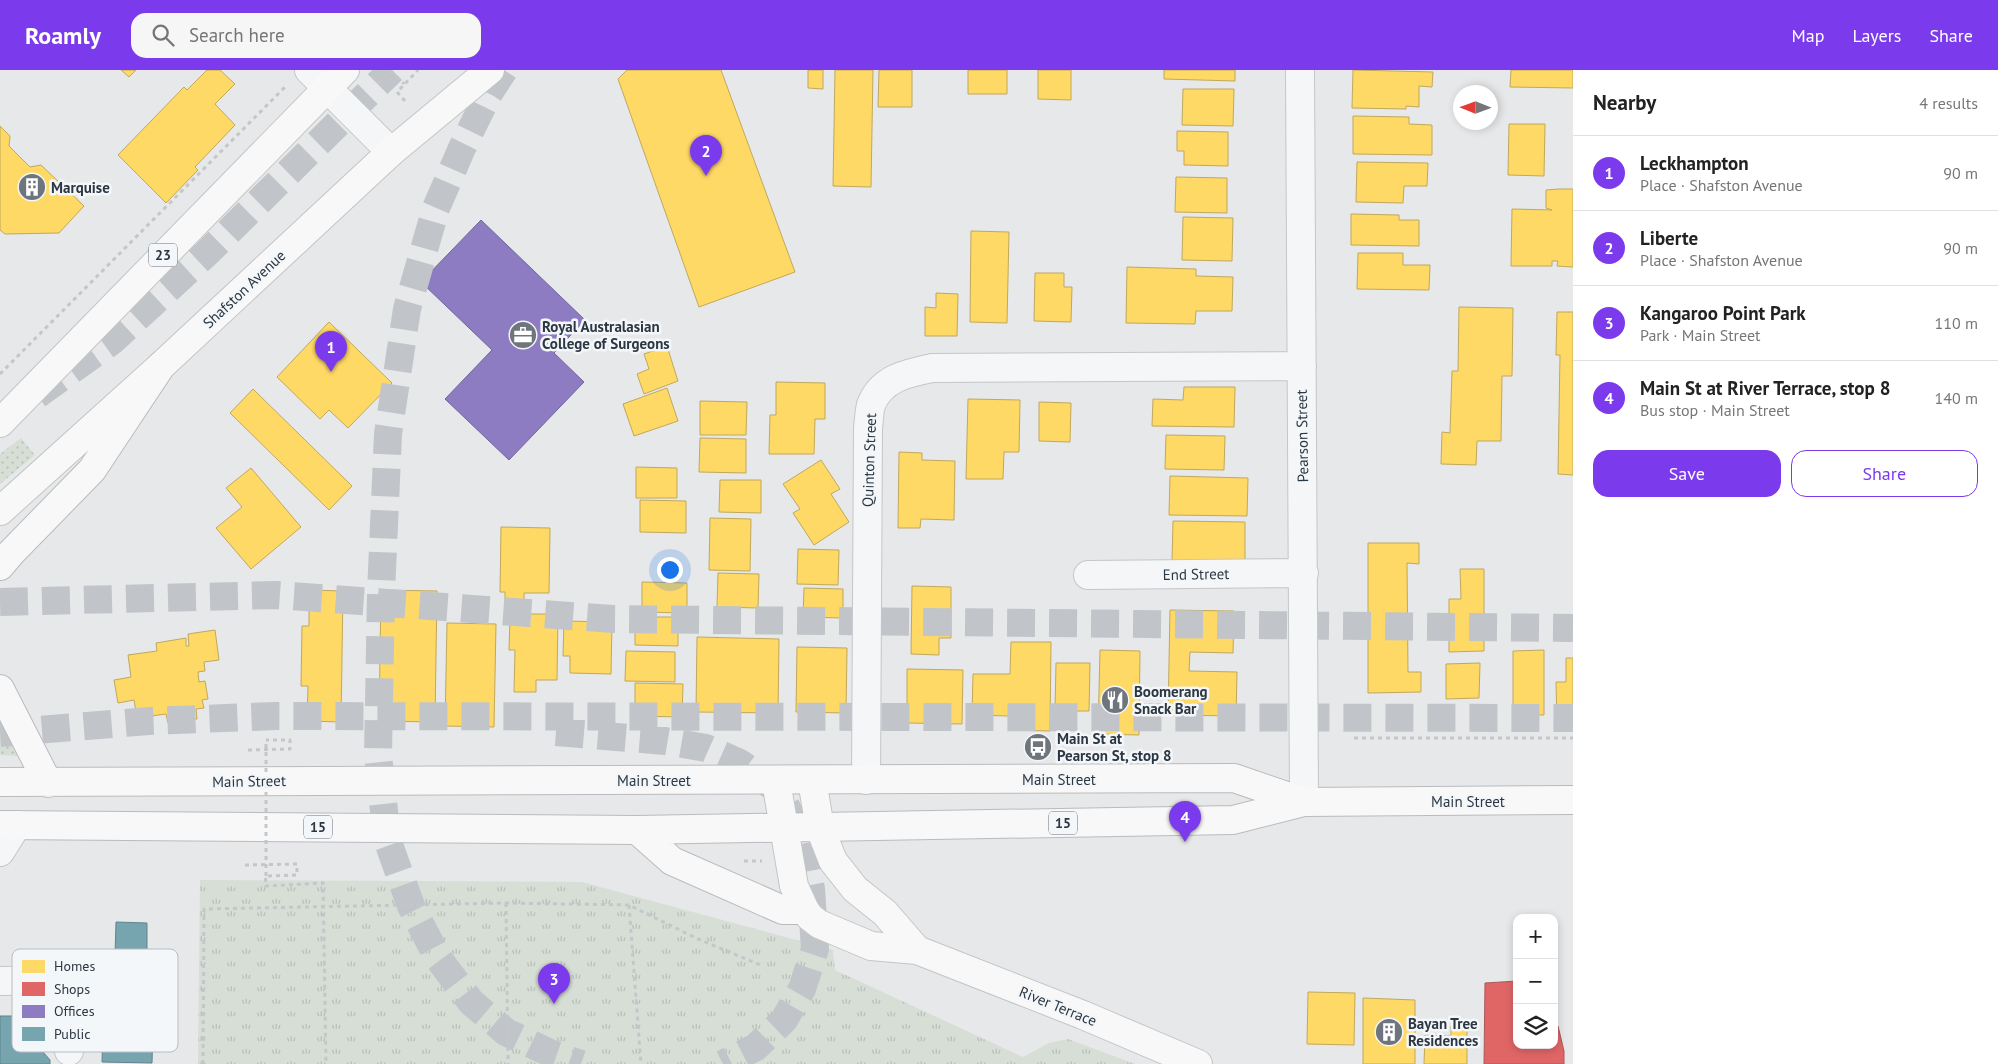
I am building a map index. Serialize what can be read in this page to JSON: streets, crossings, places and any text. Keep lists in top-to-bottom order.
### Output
{
  "streets": {
    "main road": [
      "23",
      "Shafston Avenue",
      "Main Street",
      "15",
      "River Terrace"
    ],
    "street": ["Pearson Street", "Quinton Street", "End Street"]
  },
  "crossings": [
    ["Pearson Street", "Quinton Street"],
    ["Pearson Street", "End Street"],
    ["Pearson Street", "Main Street"],
    ["Quinton Street", "Main Street"],
    ["Main Street", "River Terrace"]
  ],
  "places": {
    "building": ["Marquise", "Bayan Tree Residences"],
    "office": ["Royal Australasian College of Surgeons"],
    "restaurant": ["Boomerang Snack Bar"],
    "bus stop": ["Main St at Pearson St, stop 8"]
  },
  "legend": [
    "Homes",
    "Shops",
    "Offices",
    "Public"
  ],
  "north": "left",
  "page": {
    "header": "Roamly",
    "search": "Search here",
    "nav": ["Map", "Layers", "Share"],
    "heading": ["Nearby", "4 results"],
    "pins": [
      "2",
      "1",
      "4",
      "3"
    ],
    "list": [
      {
        "mark": "1",
        "name": "Leckhampton",
        "note": "Place · Shafston Avenue",
        "value": "90 m"
      },
      {
        "mark": "2",
        "name": "Liberte",
        "note": "Place · Shafston Avenue",
        "value": "90 m"
      },
      {
        "mark": "3",
        "name": "Kangaroo Point Park",
        "note": "Park · Main Street",
        "value": "110 m"
      },
      {
        "mark": "4",
        "name": "Main St at River Terrace, stop 8",
        "note": "Bus stop · Main Street",
        "value": "140 m"
      }
    ],
    "buttons": ["Save", "Share"],
    "map_buttons": ["+", "−"]
  }
}
